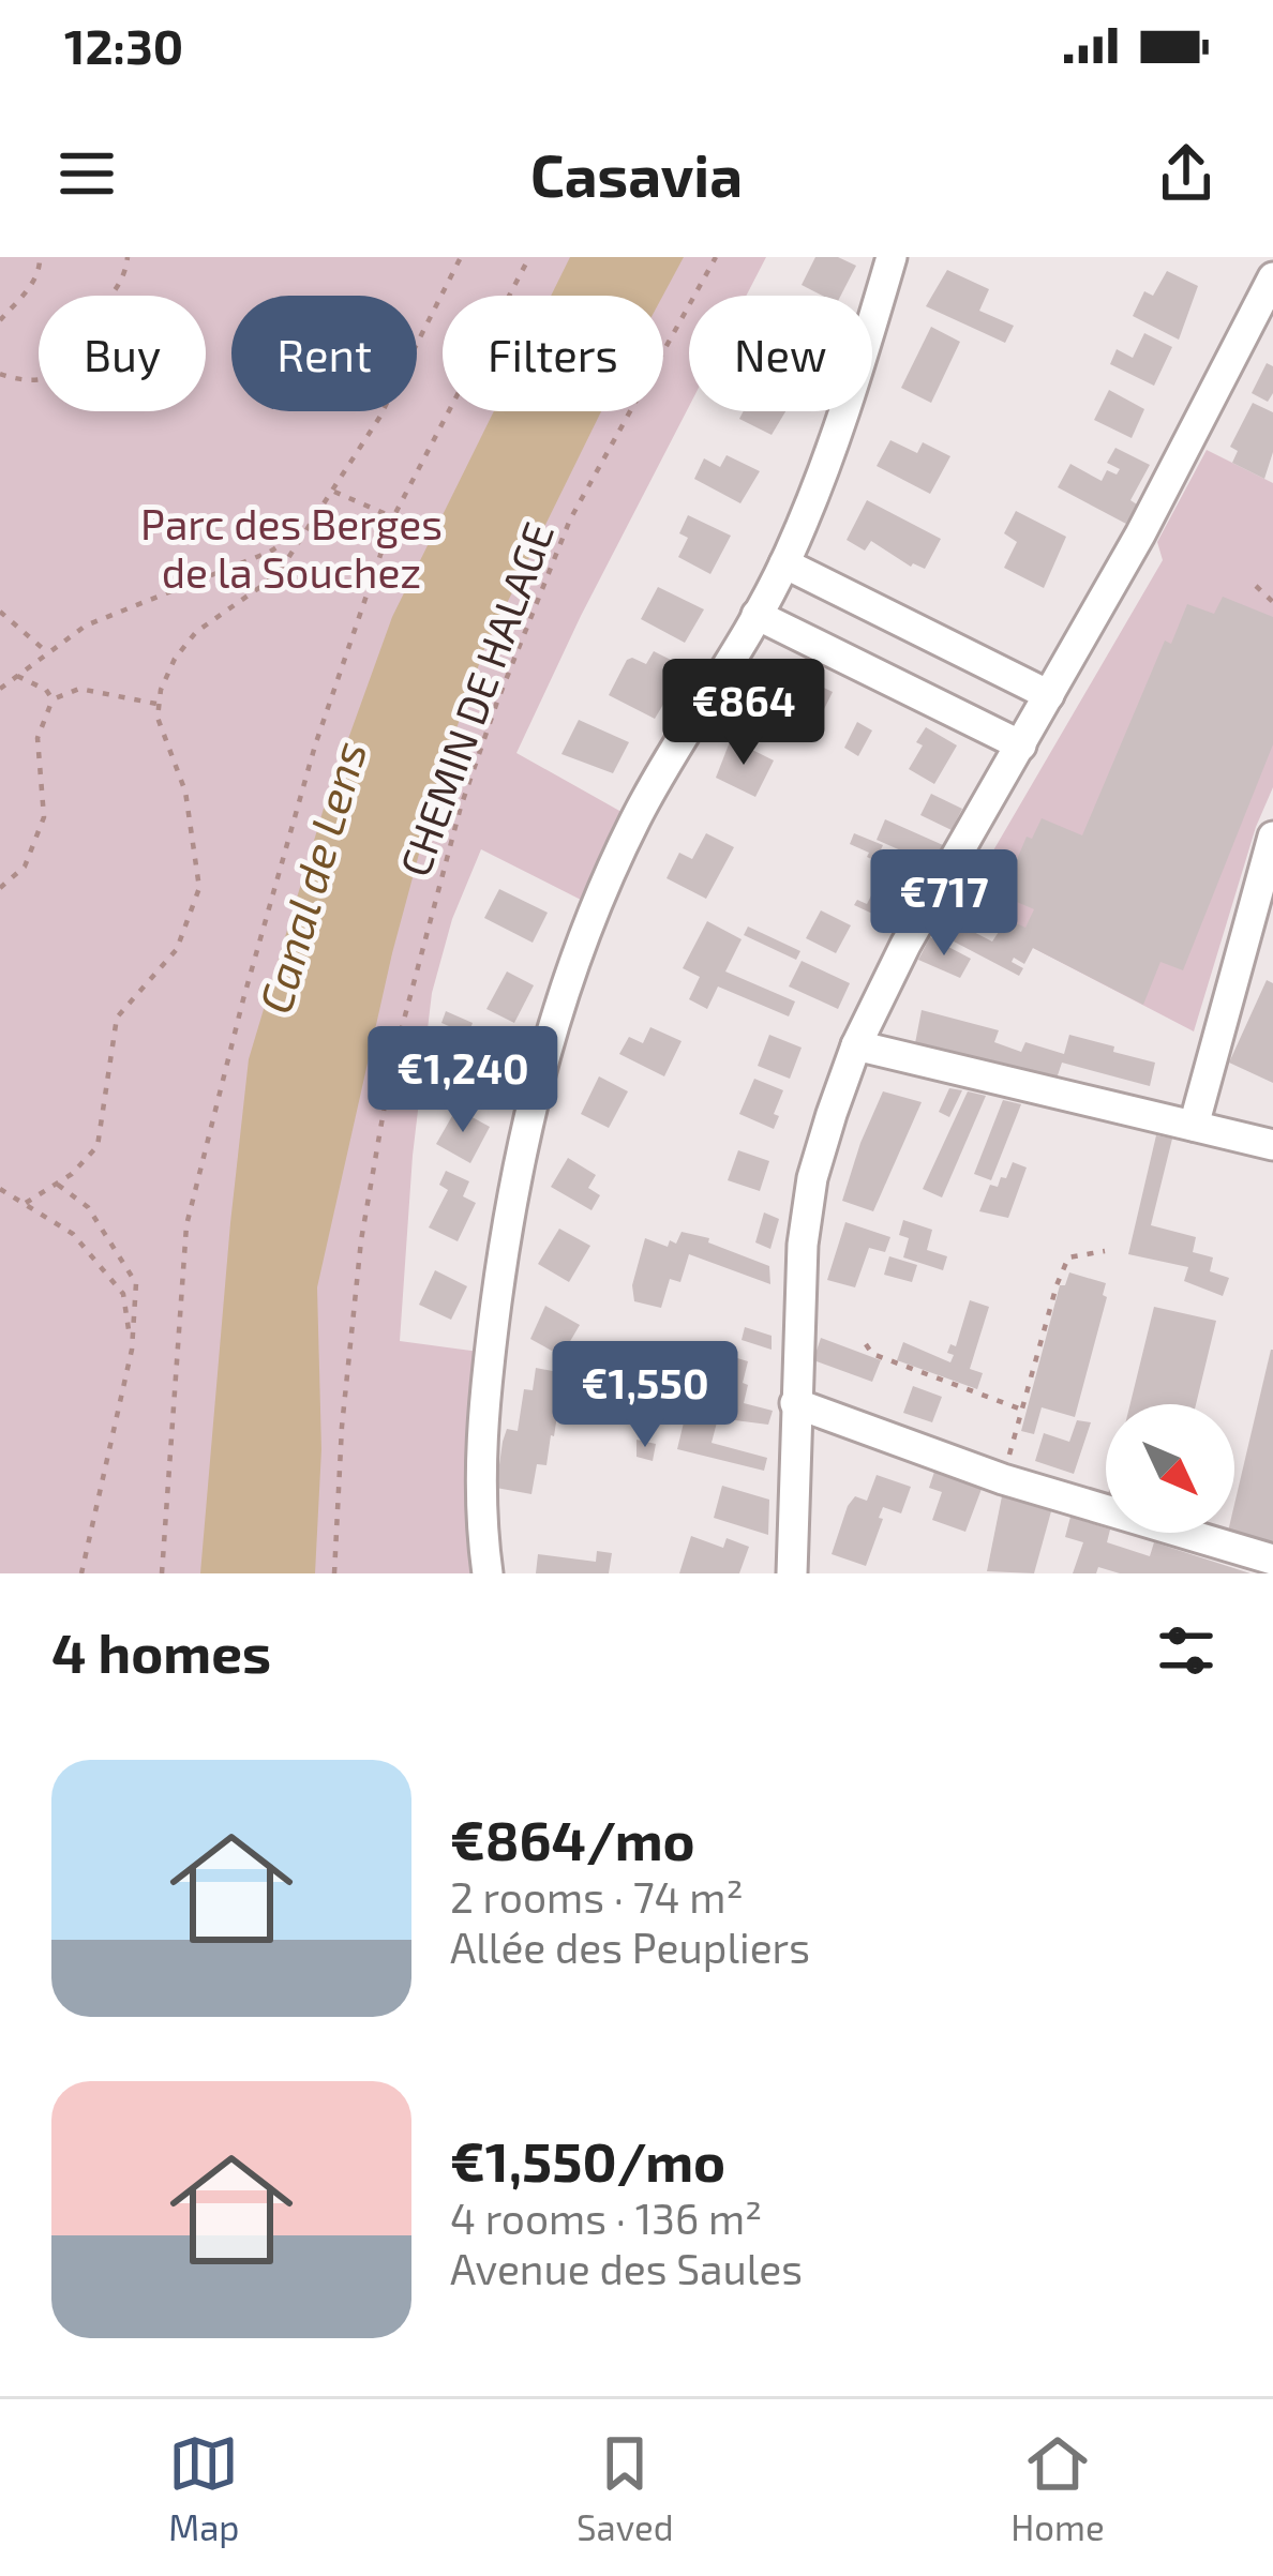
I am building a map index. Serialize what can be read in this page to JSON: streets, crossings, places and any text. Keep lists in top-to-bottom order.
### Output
{
  "streets": {
    "path": ["CHEMIN DE HALAGE"]
  },
  "water": ["Canal de Lens"],
  "parks": ["Parc des Berges de la Souchez"],
  "north": "bottom right",
  "page": {
    "status": "12:30",
    "header": "Casavia",
    "chip": [
      "Buy",
      "Rent",
      "Filters",
      "New"
    ],
    "price": [
      "€864",
      "€717",
      "€1,240",
      "€1,550"
    ],
    "heading": "4 homes",
    "list": [
      {
        "name": "€864/mo",
        "note": "2 rooms · 74 m² · Allée des Peupliers"
      },
      {
        "name": "€1,550/mo",
        "note": "4 rooms · 136 m² · Avenue des Saules"
      }
    ],
    "tabs": ["Map", "Saved", "Home"]
  }
}
